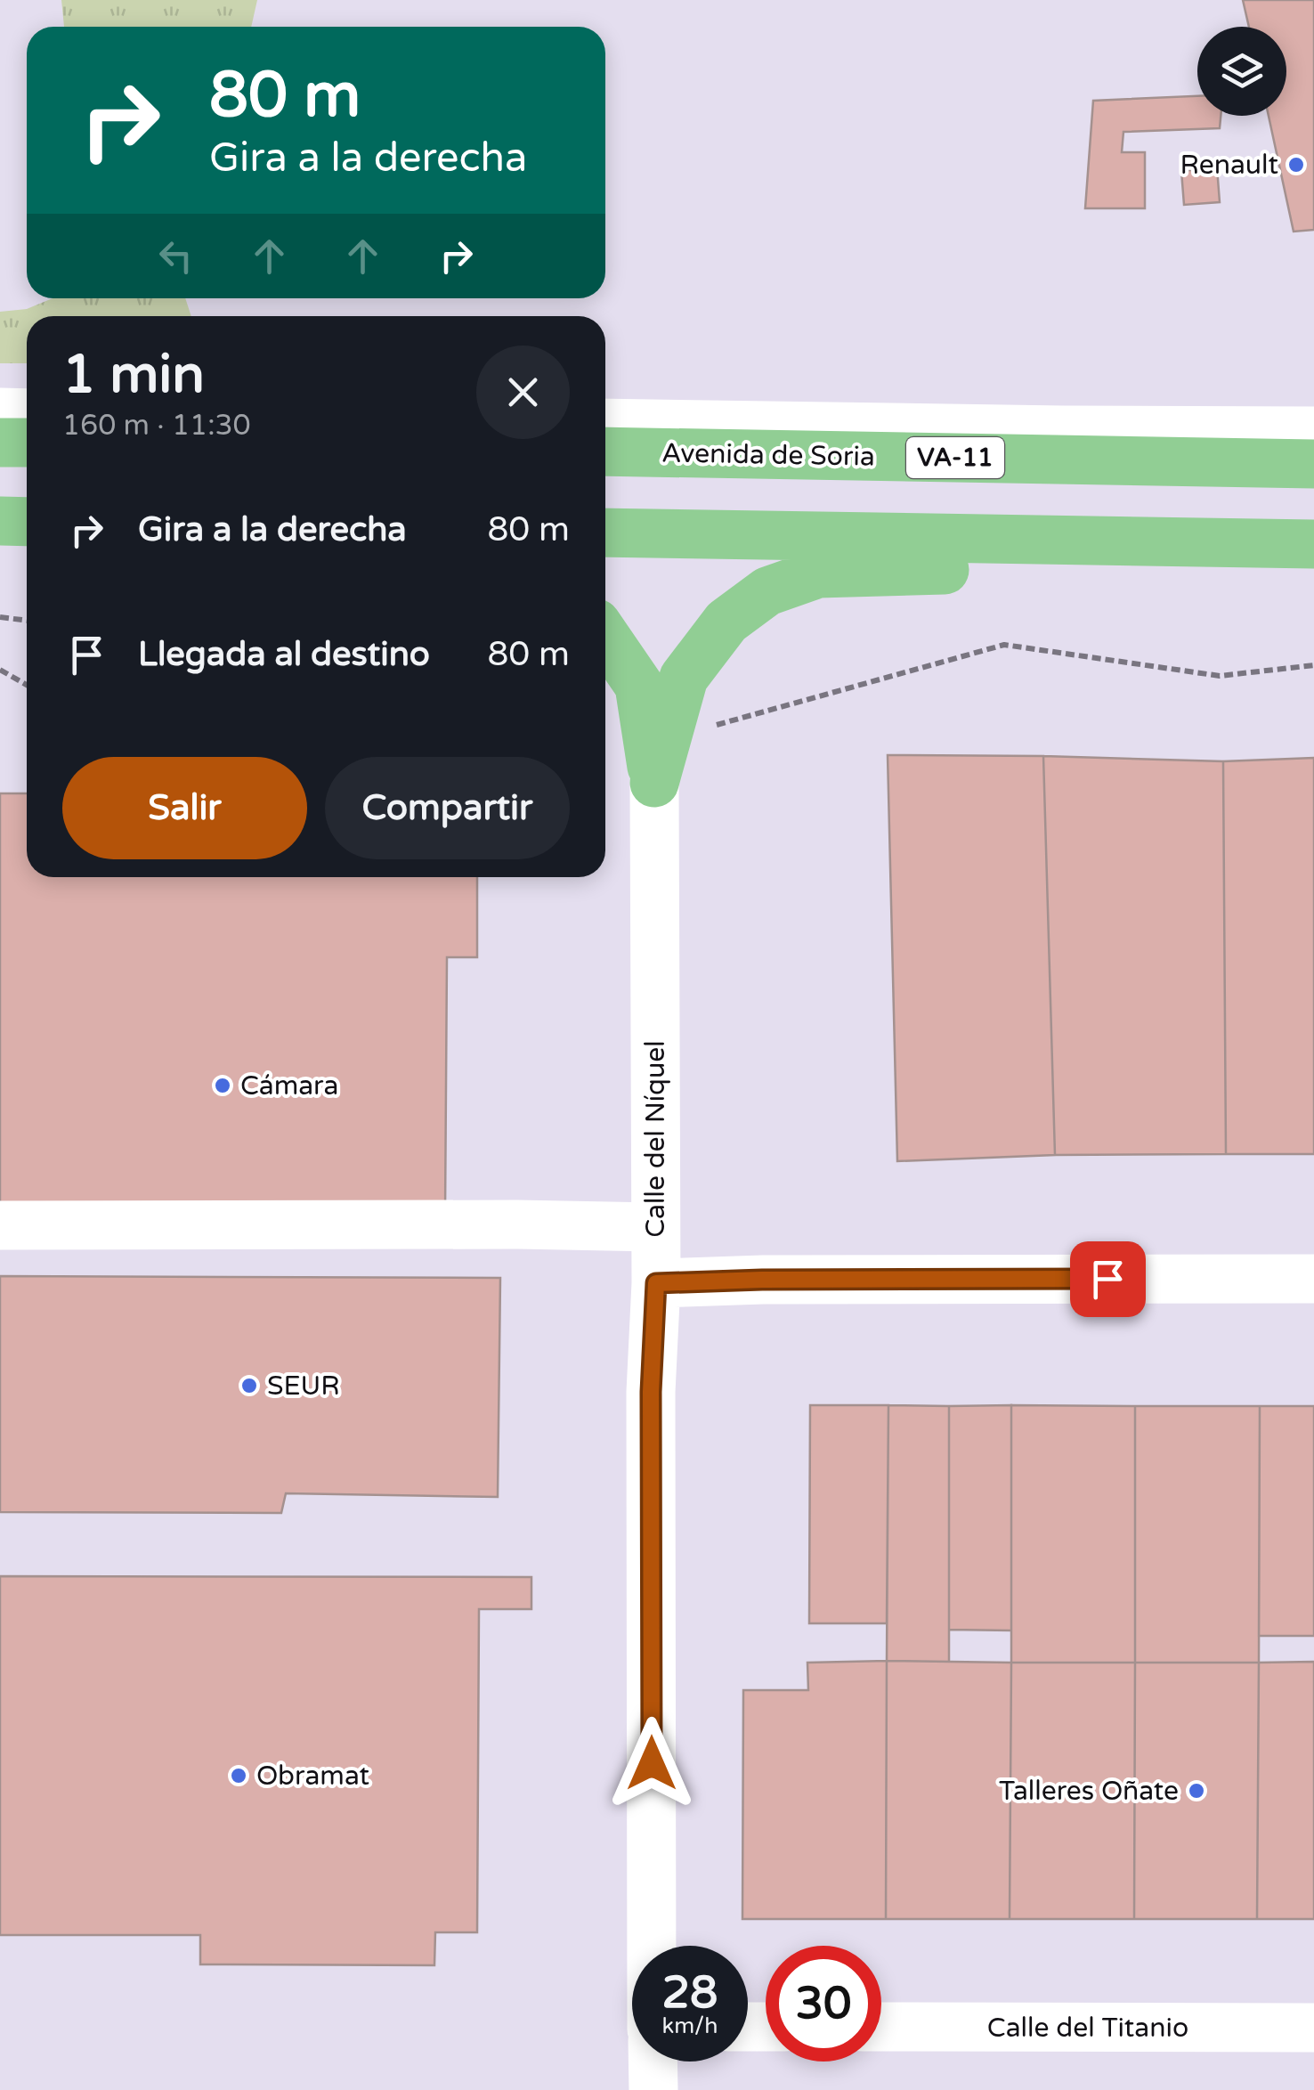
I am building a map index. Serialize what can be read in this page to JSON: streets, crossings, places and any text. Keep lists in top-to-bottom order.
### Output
{
  "streets": {
    "highway": ["Avenida de Soria", "VA-11"],
    "street": ["Calle del Níquel", "Calle del Titanio"]
  },
  "places": [
    "Renault",
    "Cámara",
    "SEUR",
    "Obramat",
    "Talleres Oñate"
  ],
  "page": {
    "turn": ["80 m", "Gira a la derecha"],
    "heading": ["1 min", "160 m · 11:30"],
    "list": [
      {
        "name": "Gira a la derecha",
        "value": "80 m"
      },
      {
        "name": "Llegada al destino",
        "value": "80 m"
      }
    ],
    "buttons": ["Salir", "Compartir"],
    "speed": "28 km/h",
    "limit": "30"
  }
}
